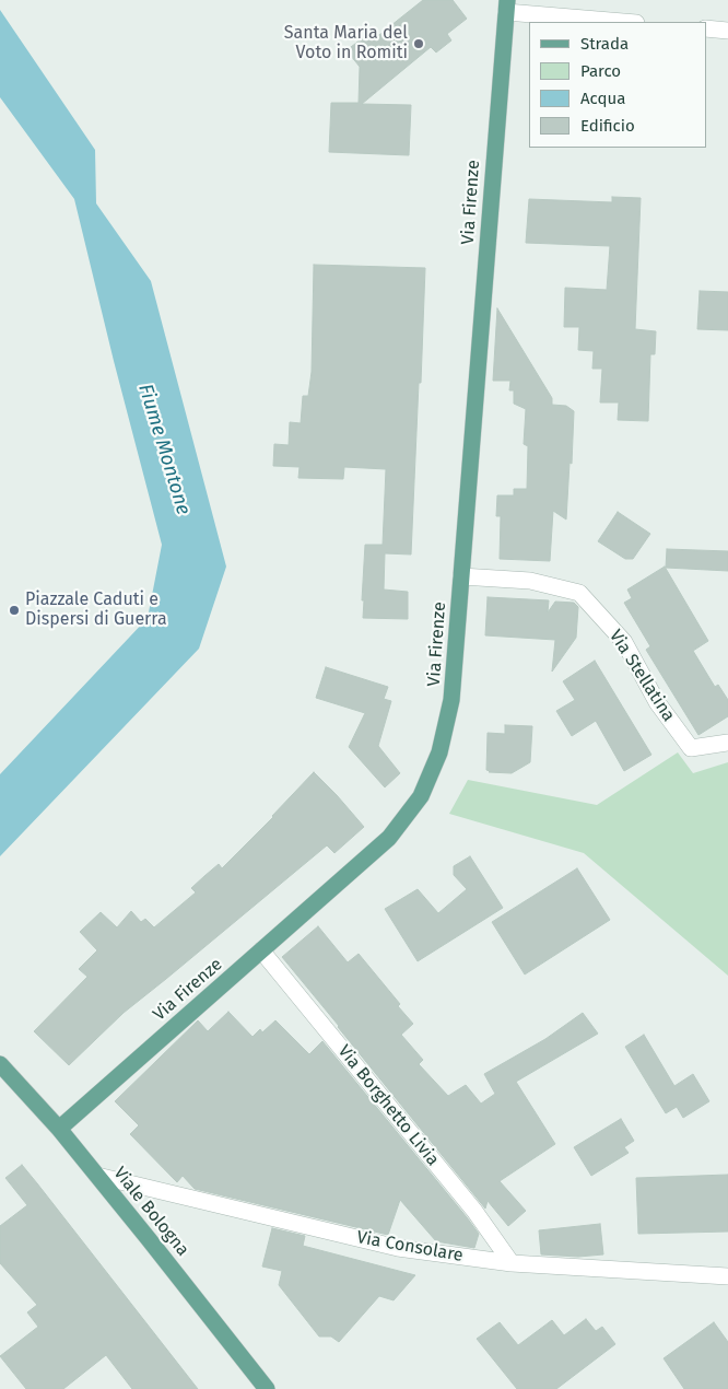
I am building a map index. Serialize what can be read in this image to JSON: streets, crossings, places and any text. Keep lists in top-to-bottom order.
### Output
{
  "streets": {
    "main road": ["Via Firenze", "Viale Bologna"],
    "street": ["Via Stellatina", "Via Borghetto Livia", "Via Consolare"]
  },
  "crossings": [
    ["Via Firenze", "Via Stellatina"],
    ["Via Firenze", "Via Borghetto Livia"],
    ["Via Firenze", "Viale Bologna"],
    ["Via Borghetto Livia", "Via Consolare"],
    ["Viale Bologna", "Via Consolare"]
  ],
  "water": ["Fiume Montone"],
  "places": ["Santa Maria del Voto in Romiti", "Piazzale Caduti e Dispersi di Guerra"],
  "legend": [
    "Strada",
    "Parco",
    "Acqua",
    "Edificio"
  ]
}
